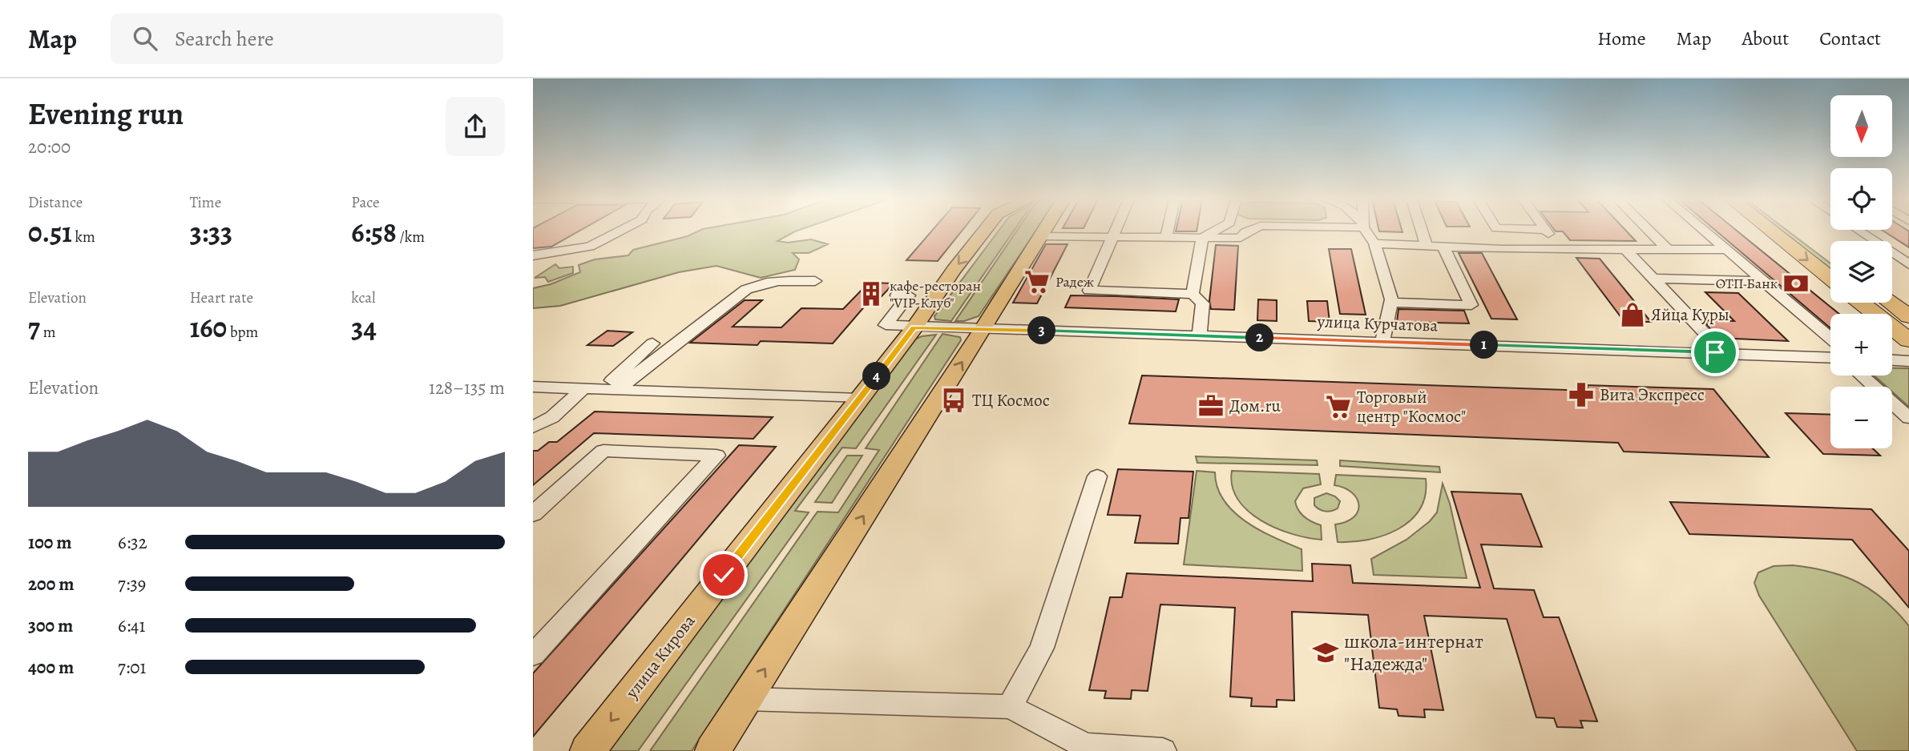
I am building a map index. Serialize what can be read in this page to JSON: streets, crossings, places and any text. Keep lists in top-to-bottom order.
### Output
{
  "streets": {
    "main road": ["улица Кирова"],
    "street": ["улица Курчатова"]
  },
  "crossings": [
    ["улица Курчатова", "улица Кирова"]
  ],
  "places": {
    "supermarket": ["Радеж", "Торговый центр \"Космос\""],
    "bank": ["ОТП Банк"],
    "building": ["кафе-ресторан \"VIP-Клуб\""],
    "shop": ["Яйца Куры"],
    "pharmacy": ["Вита Экспресс"],
    "bus stop": ["ТЦ Космос"],
    "office": ["Дом.ru"],
    "school or university": ["школа-интернат \"Надежда\""]
  },
  "north": "bottom",
  "page": {
    "header": "Map",
    "search": "Search here",
    "nav": [
      "Home",
      "Map",
      "About",
      "Contact"
    ],
    "heading": ["Evening run", "20:00"],
    "map_buttons": ["+", "−"],
    "stats": [
      ["Distance", "0.51 km"],
      ["Time", "3:33"],
      ["Pace", "6:58 /km"],
      ["Elevation", "7 m"],
      ["Heart rate", "160 bpm"],
      ["kcal", "34"]
    ],
    "pins": [
      "3",
      "2",
      "1",
      "4"
    ],
    "chart": ["Elevation", "128–135 m"],
    "list": [
      {
        "name": "100 m",
        "note": "6:32"
      },
      {
        "name": "200 m",
        "note": "7:39"
      },
      {
        "name": "300 m",
        "note": "6:41"
      },
      {
        "name": "400 m",
        "note": "7:01"
      }
    ]
  }
}
